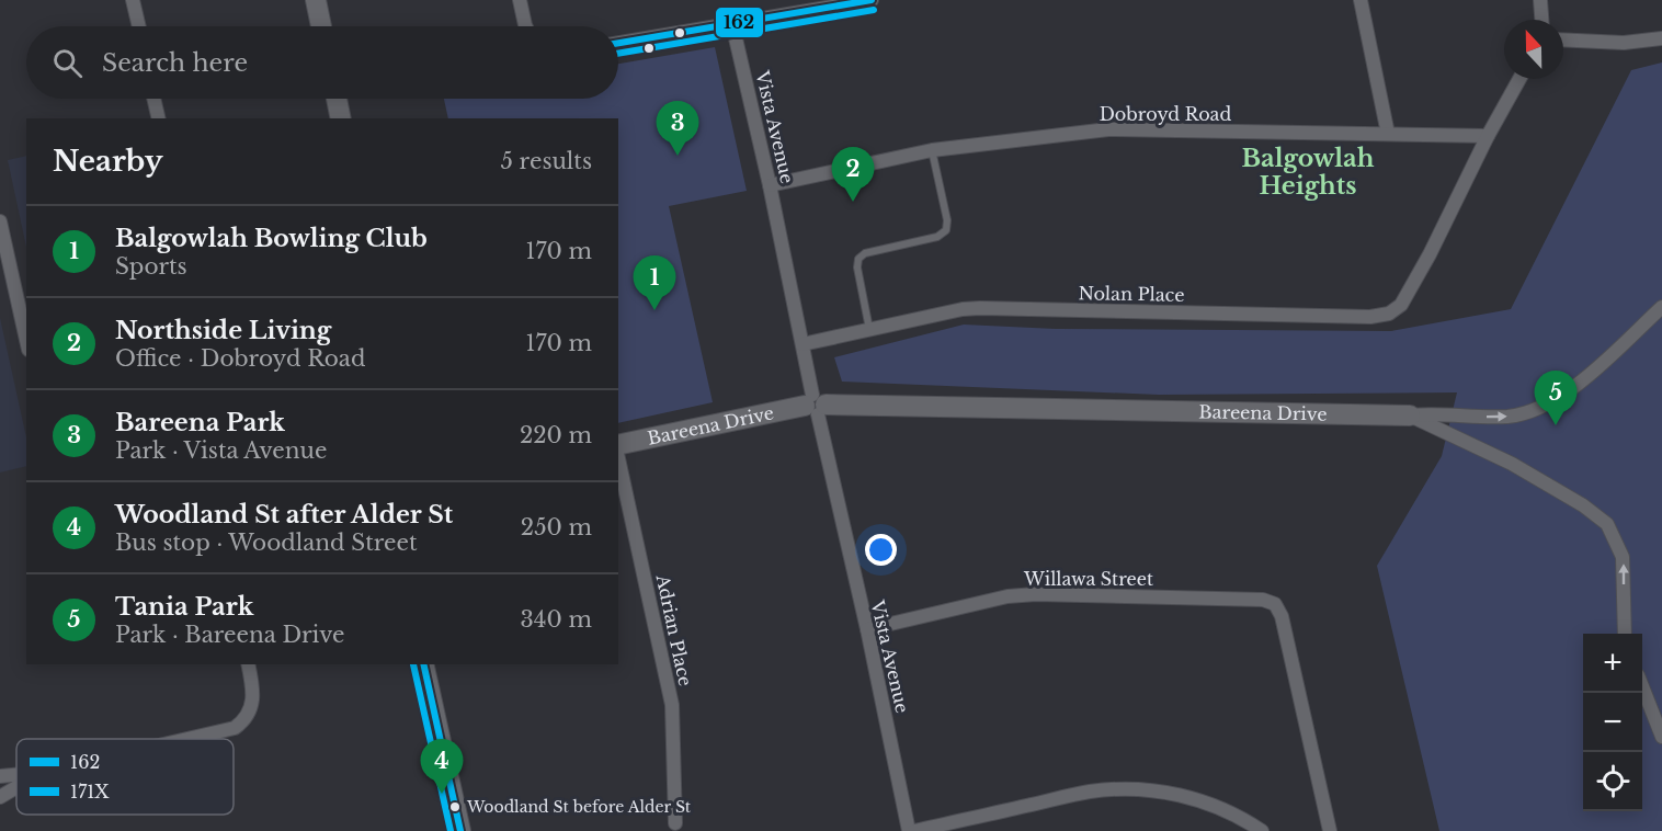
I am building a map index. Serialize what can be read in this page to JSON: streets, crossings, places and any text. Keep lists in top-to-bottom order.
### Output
{
  "streets": {
    "street": [
      "Dobroyd Road",
      "Vista Avenue",
      "Nolan Place",
      "Bareena Drive",
      "Willawa Street",
      "Adrian Place"
    ]
  },
  "crossings": [
    ["Dobroyd Road", "Vista Avenue"],
    ["Dobroyd Road", "Nolan Place"],
    ["Vista Avenue", "Nolan Place"],
    ["Vista Avenue", "Bareena Drive"],
    ["Vista Avenue", "Willawa Street"]
  ],
  "districts": ["Balgowlah Heights"],
  "places": ["Woodland St before Alder St"],
  "lines": ["transit line 162", "transit line 171X"],
  "legend": ["162", "171X"],
  "north": "top",
  "page": {
    "search": "Search here",
    "pins": [
      "3",
      "2",
      "1",
      "5",
      "4"
    ],
    "heading": ["Nearby", "5 results"],
    "list": [
      {
        "mark": "1",
        "name": "Balgowlah Bowling Club",
        "note": "Sports",
        "value": "170 m"
      },
      {
        "mark": "2",
        "name": "Northside Living",
        "note": "Office · Dobroyd Road",
        "value": "170 m"
      },
      {
        "mark": "3",
        "name": "Bareena Park",
        "note": "Park · Vista Avenue",
        "value": "220 m"
      },
      {
        "mark": "4",
        "name": "Woodland St after Alder St",
        "note": "Bus stop · Woodland Street",
        "value": "250 m"
      },
      {
        "mark": "5",
        "name": "Tania Park",
        "note": "Park · Bareena Drive",
        "value": "340 m"
      }
    ],
    "map_buttons": ["+", "−"]
  }
}
